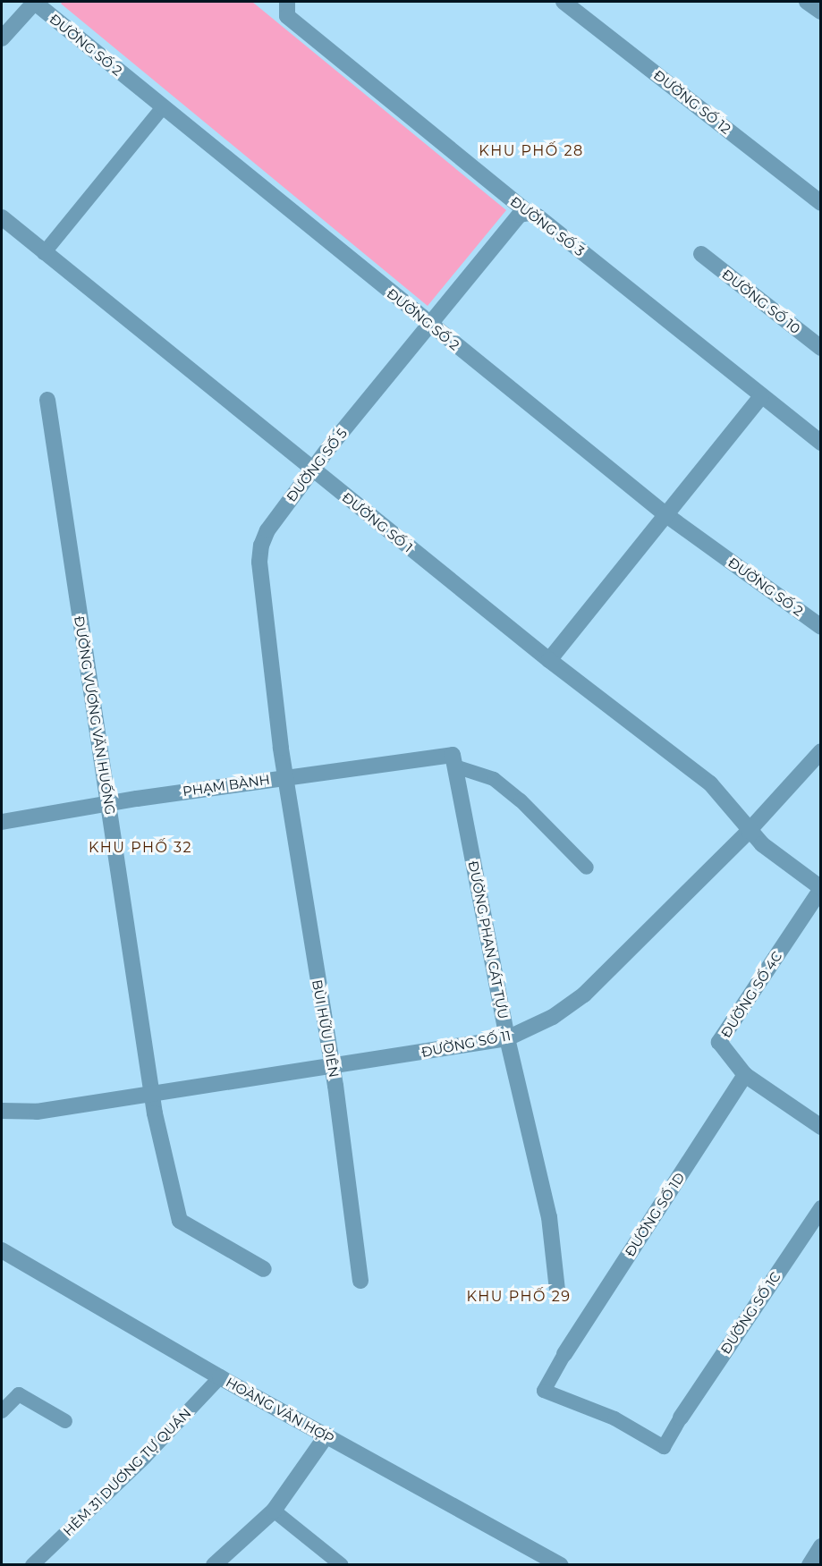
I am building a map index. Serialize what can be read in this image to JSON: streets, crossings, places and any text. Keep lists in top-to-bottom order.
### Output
{
  "streets": {
    "street": [
      "ĐƯỜNG SỐ 2",
      "ĐƯỜNG SỐ 12",
      "ĐƯỜNG SỐ 3",
      "ĐƯỜNG SỐ 10",
      "ĐƯỜNG SỐ 5",
      "ĐƯỜNG SỐ 1",
      "ĐƯỜNG VƯƠNG VĂN HUỐNG",
      "PHẠM BÀNH",
      "ĐƯỜNG PHAN CÁT TỰU",
      "ĐƯỜNG SỐ 4C",
      "BÙI HỮU DIÊN",
      "ĐƯỜNG SỐ 11",
      "ĐƯỜNG SỐ 1D",
      "ĐƯỜNG SỐ 1C",
      "HOÀNG VĂN HỢP"
    ],
    "lane": ["HẺM 31 DƯƠNG TỰ QUÁN"]
  },
  "crossings": [
    ["ĐƯỜNG SỐ 2", "ĐƯỜNG SỐ 5"],
    ["ĐƯỜNG SỐ 3", "ĐƯỜNG SỐ 5"],
    ["ĐƯỜNG SỐ 5", "ĐƯỜNG SỐ 1"],
    ["ĐƯỜNG SỐ 5", "PHẠM BÀNH"],
    ["ĐƯỜNG SỐ 5", "BÙI HỮU DIÊN"],
    ["ĐƯỜNG SỐ 1", "ĐƯỜNG SỐ 4C"],
    ["ĐƯỜNG SỐ 1", "ĐƯỜNG SỐ 11"],
    ["ĐƯỜNG VƯƠNG VĂN HUỐNG", "PHẠM BÀNH"],
    ["ĐƯỜNG VƯƠNG VĂN HUỐNG", "ĐƯỜNG SỐ 11"],
    ["PHẠM BÀNH", "ĐƯỜNG PHAN CÁT TỰU"],
    ["PHẠM BÀNH", "BÙI HỮU DIÊN"],
    ["ĐƯỜNG PHAN CÁT TỰU", "ĐƯỜNG SỐ 11"],
    ["ĐƯỜNG SỐ 4C", "ĐƯỜNG SỐ 1D"],
    ["BÙI HỮU DIÊN", "ĐƯỜNG SỐ 11"],
    ["HOÀNG VĂN HỢP", "HẺM 31 DƯƠNG TỰ QUÁN"]
  ],
  "districts": ["KHU PHỐ 28", "KHU PHỐ 32", "KHU PHỐ 29"]
}
